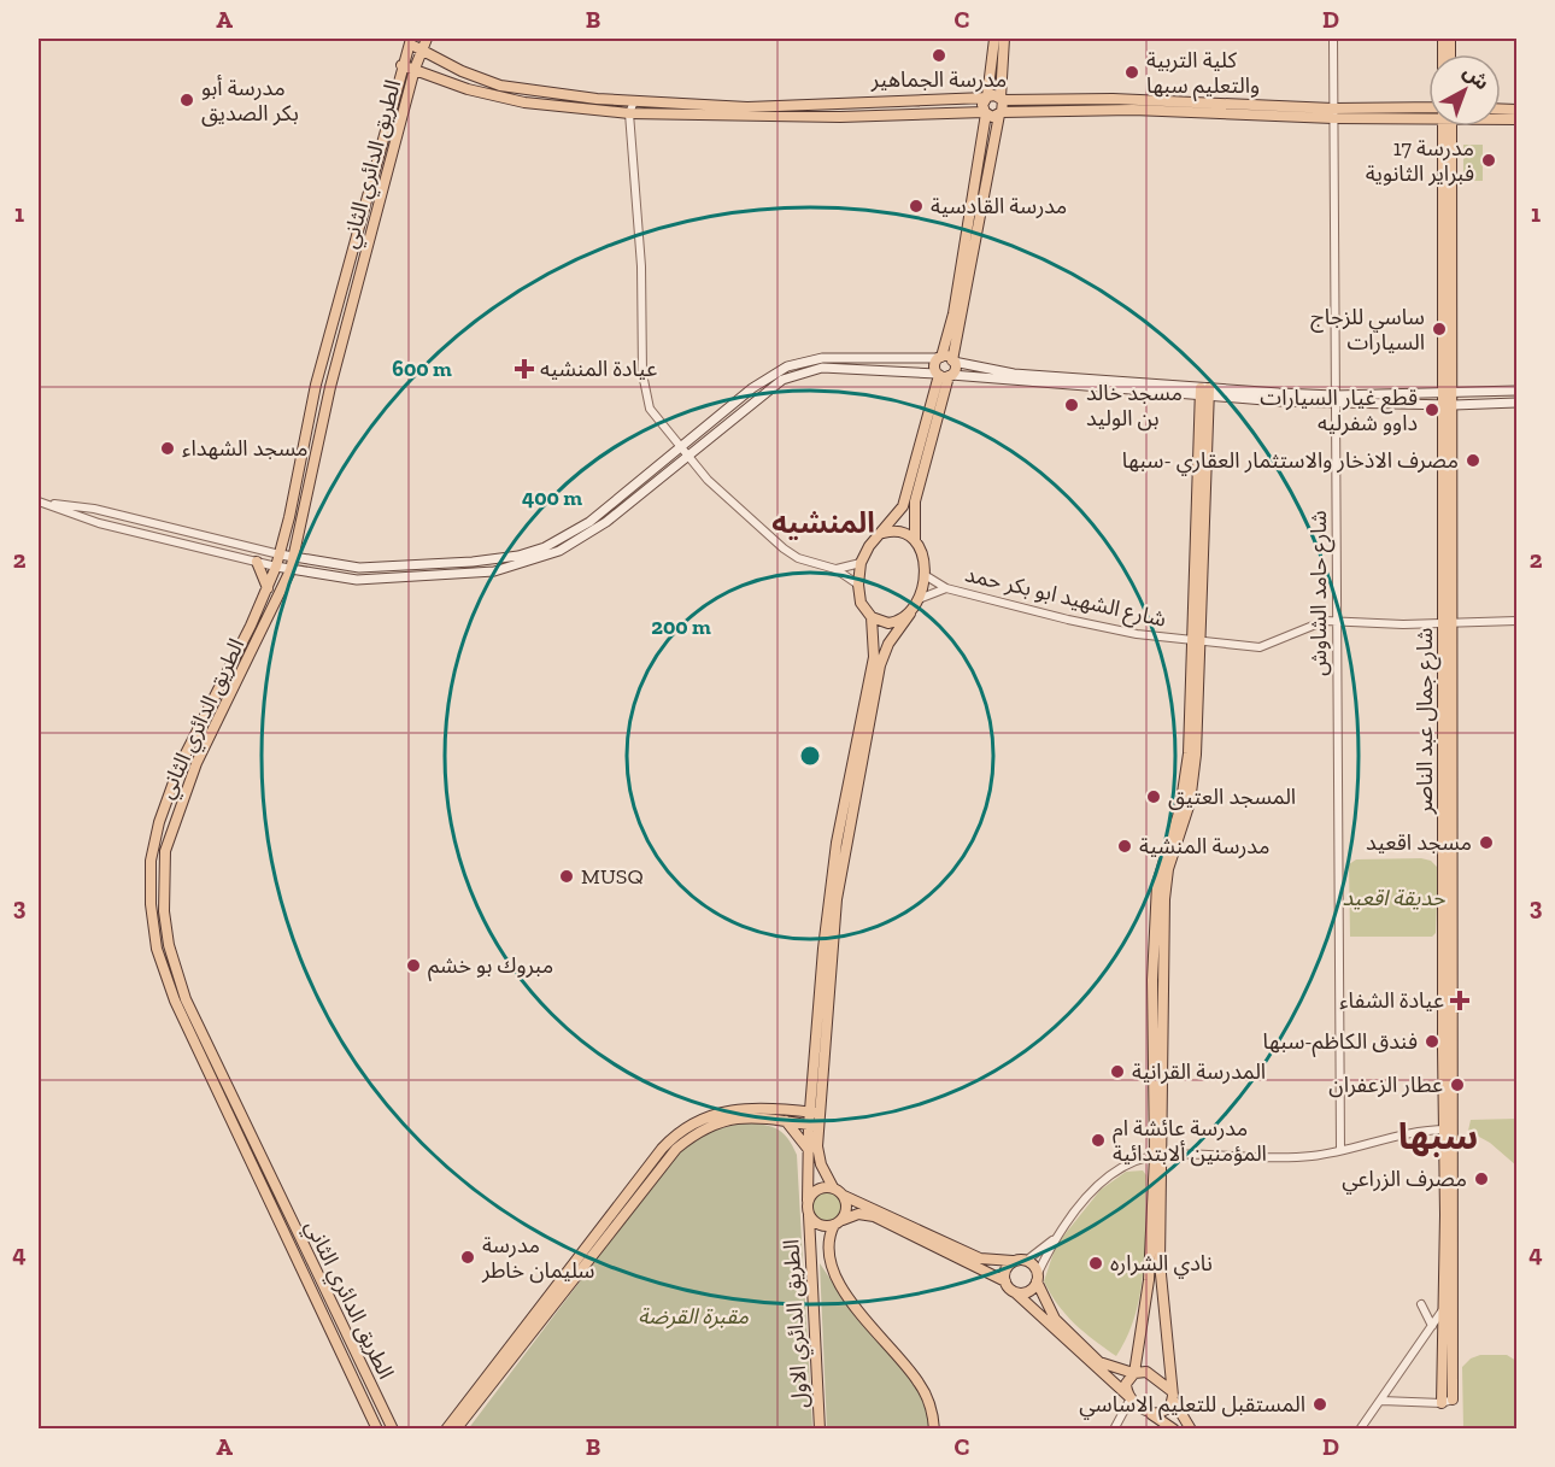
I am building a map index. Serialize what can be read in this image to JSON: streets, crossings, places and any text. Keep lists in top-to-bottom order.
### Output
{
  "streets": {
    "main road": ["الطريق الدائري الثاني", "شارع جمال عبد الناصر", "الطريق الدائري الاول"],
    "street": ["شارع حامد الشاوش", "شارع الشهيد ابو بكر حمد"]
  },
  "crossings": [
    ["شارع حامد الشاوش", "شارع الشهيد ابو بكر حمد"],
    ["شارع الشهيد ابو بكر حمد", "شارع جمال عبد الناصر"]
  ],
  "districts": ["المنشيه", "سبها"],
  "parks": ["حديقة اقعيد", "مقبرة القرضة"],
  "places": {
    "other": [
      "مدرسة الجماهير",
      "كلية التربية والتعليم سبها",
      "مدرسة أبو بكر الصديق",
      "مدرسة 17 فبراير الثانوية",
      "مدرسة القادسية",
      "ساسي للزجاج السيارات",
      "مسجد خالد بن الوليد",
      "قطع غيار السيارات داوو شفرليه",
      "مسجد الشهداء",
      "مصرف الاذخار والاستثمار العقاري -سبها",
      "المسجد العتيق",
      "مسجد اقعيد",
      "مدرسة المنشية",
      "MUSQ",
      "مبروك بو خشم",
      "فندق الكاظم-سبها",
      "المدرسة القرانية",
      "عطار الزعفران",
      "مدرسة عائشة ام المؤمنين ألابتدائية",
      "مصرف الزراعي",
      "مدرسة سليمان خاطر",
      "نادي الشراره",
      "المستقبل للتعليم الاساسي"
    ],
    "health": ["عيادة المنشيه", "عيادة الشفاء"]
  },
  "north": "top right",
  "grid": {
    "columns": [
      "A",
      "B",
      "C",
      "D"
    ],
    "rows": [
      "1",
      "2",
      "3",
      "4"
    ]
  },
  "rings": ["600 m", "400 m", "200 m"]
}
